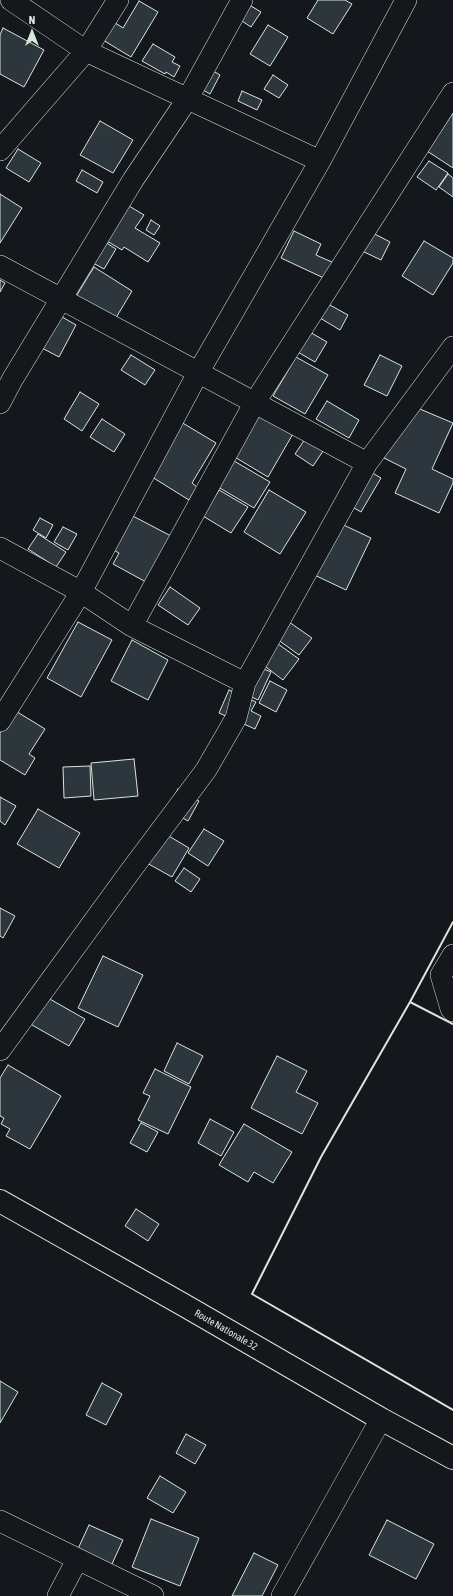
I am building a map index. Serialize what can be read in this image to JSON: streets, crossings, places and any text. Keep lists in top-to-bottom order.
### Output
{
  "streets": {
    "street": ["Route Nationale 32"]
  },
  "north": "top"
}
